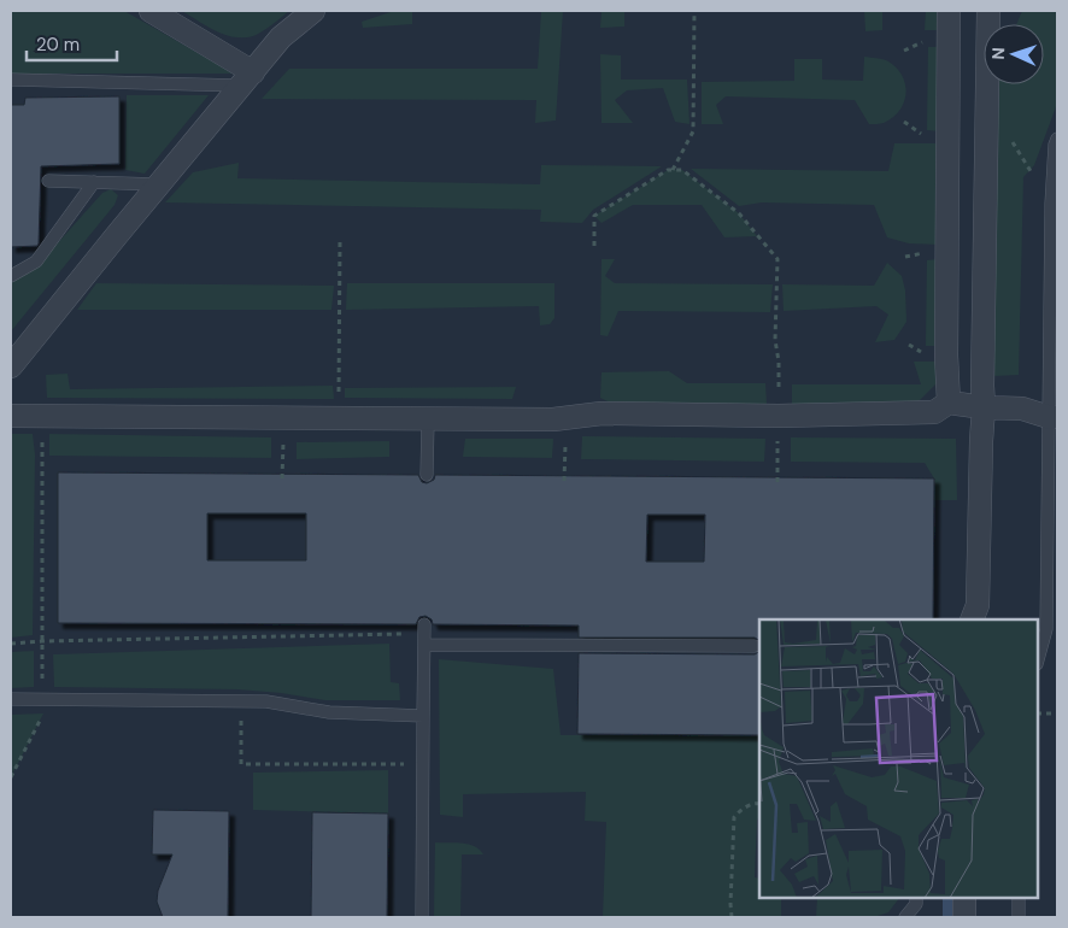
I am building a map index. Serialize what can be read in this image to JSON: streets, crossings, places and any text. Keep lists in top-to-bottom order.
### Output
{
  "scale_bar": "20 m",
  "north": "left"
}
